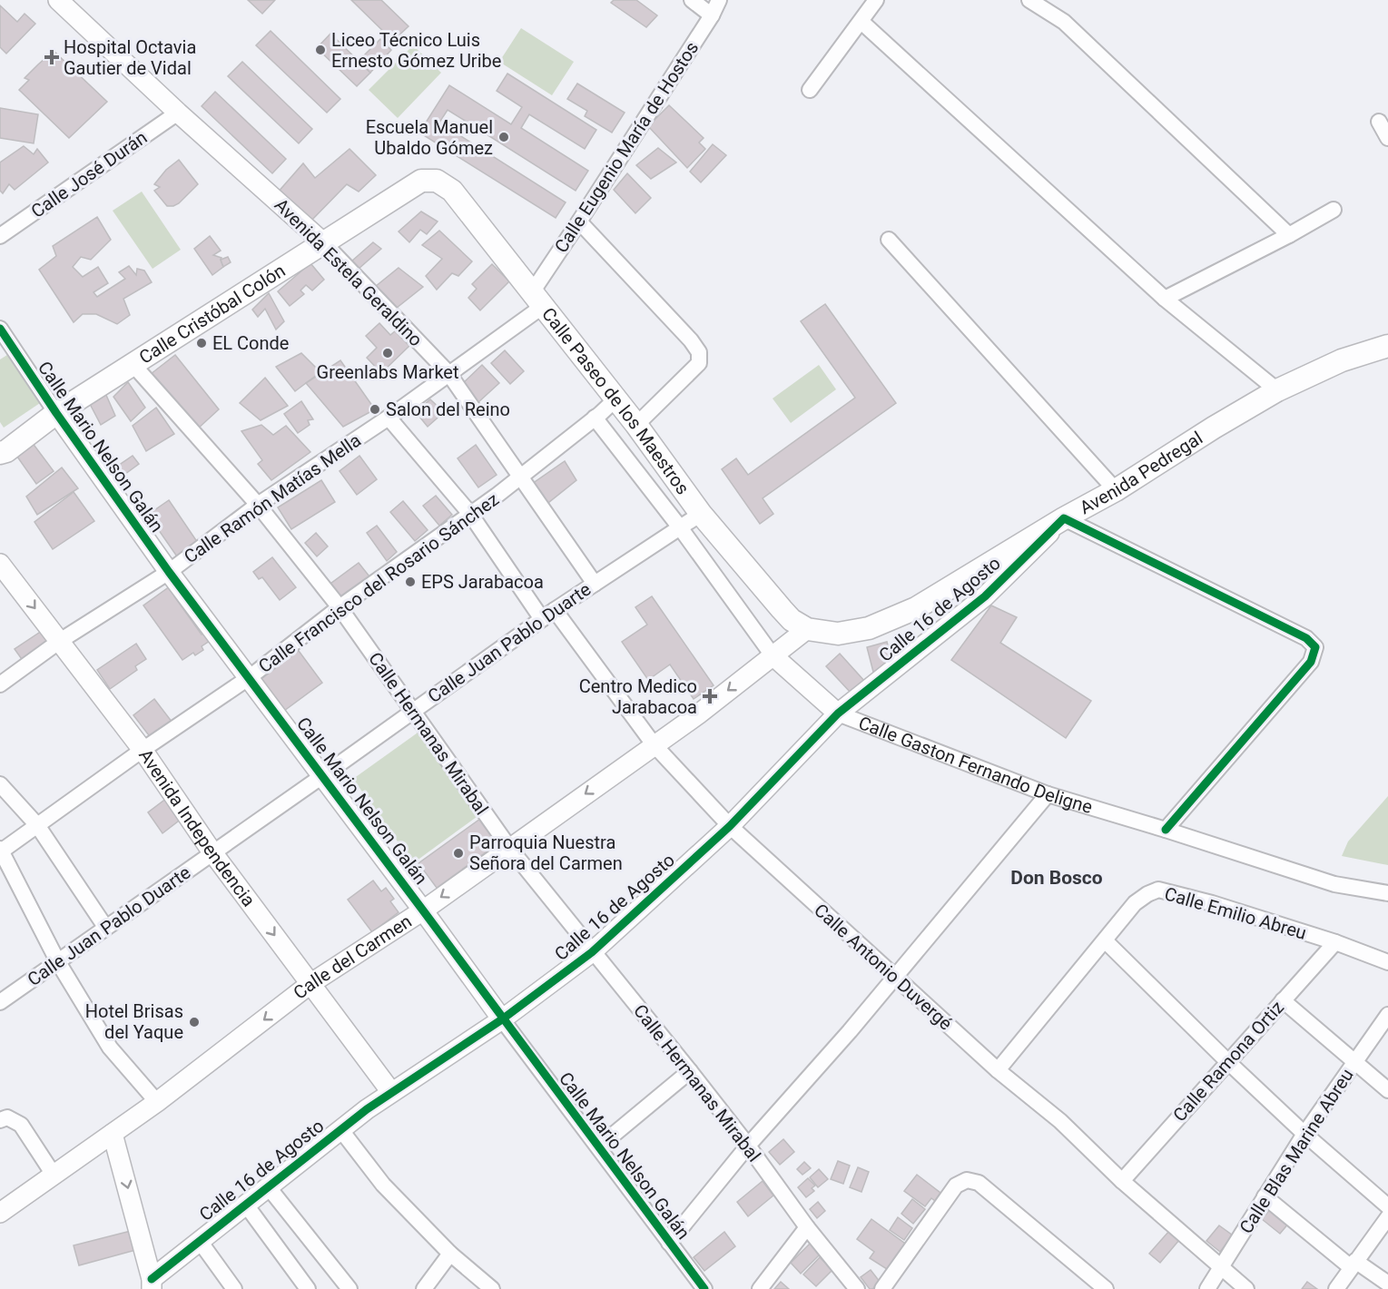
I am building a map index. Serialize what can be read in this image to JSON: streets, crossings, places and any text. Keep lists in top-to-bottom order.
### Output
{
  "streets": {
    "main road": ["Calle Cristóbal Colón", "Calle Paseo de los Maestros", "Avenida Pedregal"],
    "street": [
      "Calle Eugenio María de Hostos",
      "Calle José Durán",
      "Avenida Estela Geraldino",
      "Calle Mario Nelson Galán",
      "Calle Ramón Matías Mella",
      "Calle Francisco del Rosario Sánchez",
      "Calle 16 de Agosto",
      "Calle Juan Pablo Duarte",
      "Calle Hermanas Mirabal",
      "Calle Gaston Fernando Deligne",
      "Avenida Independencia",
      "Calle Emilio Abreu",
      "Calle del Carmen",
      "Calle Antonio Duvergé",
      "Calle Ramona Ortiz",
      "Calle Blas Marine Abreu"
    ]
  },
  "crossings": [
    ["Calle Eugenio María de Hostos", "Calle Paseo de los Maestros"],
    ["Calle Eugenio María de Hostos", "Calle Ramón Matías Mella"],
    ["Calle José Durán", "Avenida Estela Geraldino"],
    ["Avenida Estela Geraldino", "Calle Cristóbal Colón"],
    ["Avenida Estela Geraldino", "Calle Ramón Matías Mella"],
    ["Avenida Estela Geraldino", "Calle Francisco del Rosario Sánchez"],
    ["Avenida Estela Geraldino", "Calle Juan Pablo Duarte"],
    ["Calle Cristóbal Colón", "Calle Paseo de los Maestros"],
    ["Calle Cristóbal Colón", "Calle Mario Nelson Galán"],
    ["Calle Cristóbal Colón", "Calle Hermanas Mirabal"],
    ["Calle Paseo de los Maestros", "Avenida Pedregal"],
    ["Calle Paseo de los Maestros", "Calle Ramón Matías Mella"],
    ["Calle Paseo de los Maestros", "Calle Francisco del Rosario Sánchez"],
    ["Calle Paseo de los Maestros", "Calle Juan Pablo Duarte"],
    ["Calle Paseo de los Maestros", "Calle del Carmen"],
    ["Calle Mario Nelson Galán", "Calle Ramón Matías Mella"],
    ["Calle Mario Nelson Galán", "Calle Francisco del Rosario Sánchez"],
    ["Calle Mario Nelson Galán", "Calle 16 de Agosto"],
    ["Calle Mario Nelson Galán", "Calle Juan Pablo Duarte"],
    ["Calle Mario Nelson Galán", "Calle del Carmen"],
    ["Avenida Pedregal", "Calle 16 de Agosto"],
    ["Avenida Pedregal", "Calle del Carmen"],
    ["Calle Ramón Matías Mella", "Calle Hermanas Mirabal"],
    ["Calle Ramón Matías Mella", "Avenida Independencia"],
    ["Calle Francisco del Rosario Sánchez", "Calle Hermanas Mirabal"],
    ["Calle Francisco del Rosario Sánchez", "Calle Gaston Fernando Deligne"],
    ["Calle Francisco del Rosario Sánchez", "Avenida Independencia"],
    ["Calle 16 de Agosto", "Calle Hermanas Mirabal"],
    ["Calle 16 de Agosto", "Calle Gaston Fernando Deligne"],
    ["Calle 16 de Agosto", "Avenida Independencia"],
    ["Calle 16 de Agosto", "Calle Antonio Duvergé"],
    ["Calle Juan Pablo Duarte", "Calle Hermanas Mirabal"],
    ["Calle Juan Pablo Duarte", "Calle Gaston Fernando Deligne"],
    ["Calle Juan Pablo Duarte", "Avenida Independencia"],
    ["Calle Juan Pablo Duarte", "Calle Antonio Duvergé"],
    ["Calle Hermanas Mirabal", "Calle del Carmen"],
    ["Calle Gaston Fernando Deligne", "Calle del Carmen"],
    ["Avenida Independencia", "Calle del Carmen"],
    ["Calle Emilio Abreu", "Calle Antonio Duvergé"],
    ["Calle Emilio Abreu", "Calle Ramona Ortiz"],
    ["Calle del Carmen", "Calle Antonio Duvergé"],
    ["Calle Antonio Duvergé", "Calle Ramona Ortiz"],
    ["Calle Antonio Duvergé", "Calle Blas Marine Abreu"]
  ],
  "one_way": ["Avenida Independencia", "Calle del Carmen"],
  "districts": ["Don Bosco"],
  "places": {
    "other": [
      "Liceo Técnico Luis Ernesto Gómez Uribe",
      "Escuela Manuel Ubaldo Gómez",
      "EL Conde",
      "Greenlabs Market",
      "Salon del Reino",
      "EPS Jarabacoa",
      "Parroquia Nuestra Señora del Carmen",
      "Hotel Brisas del Yaque"
    ],
    "health": ["Hospital Octavia Gautier de Vidal", "Centro Medico Jarabacoa"]
  }
}
